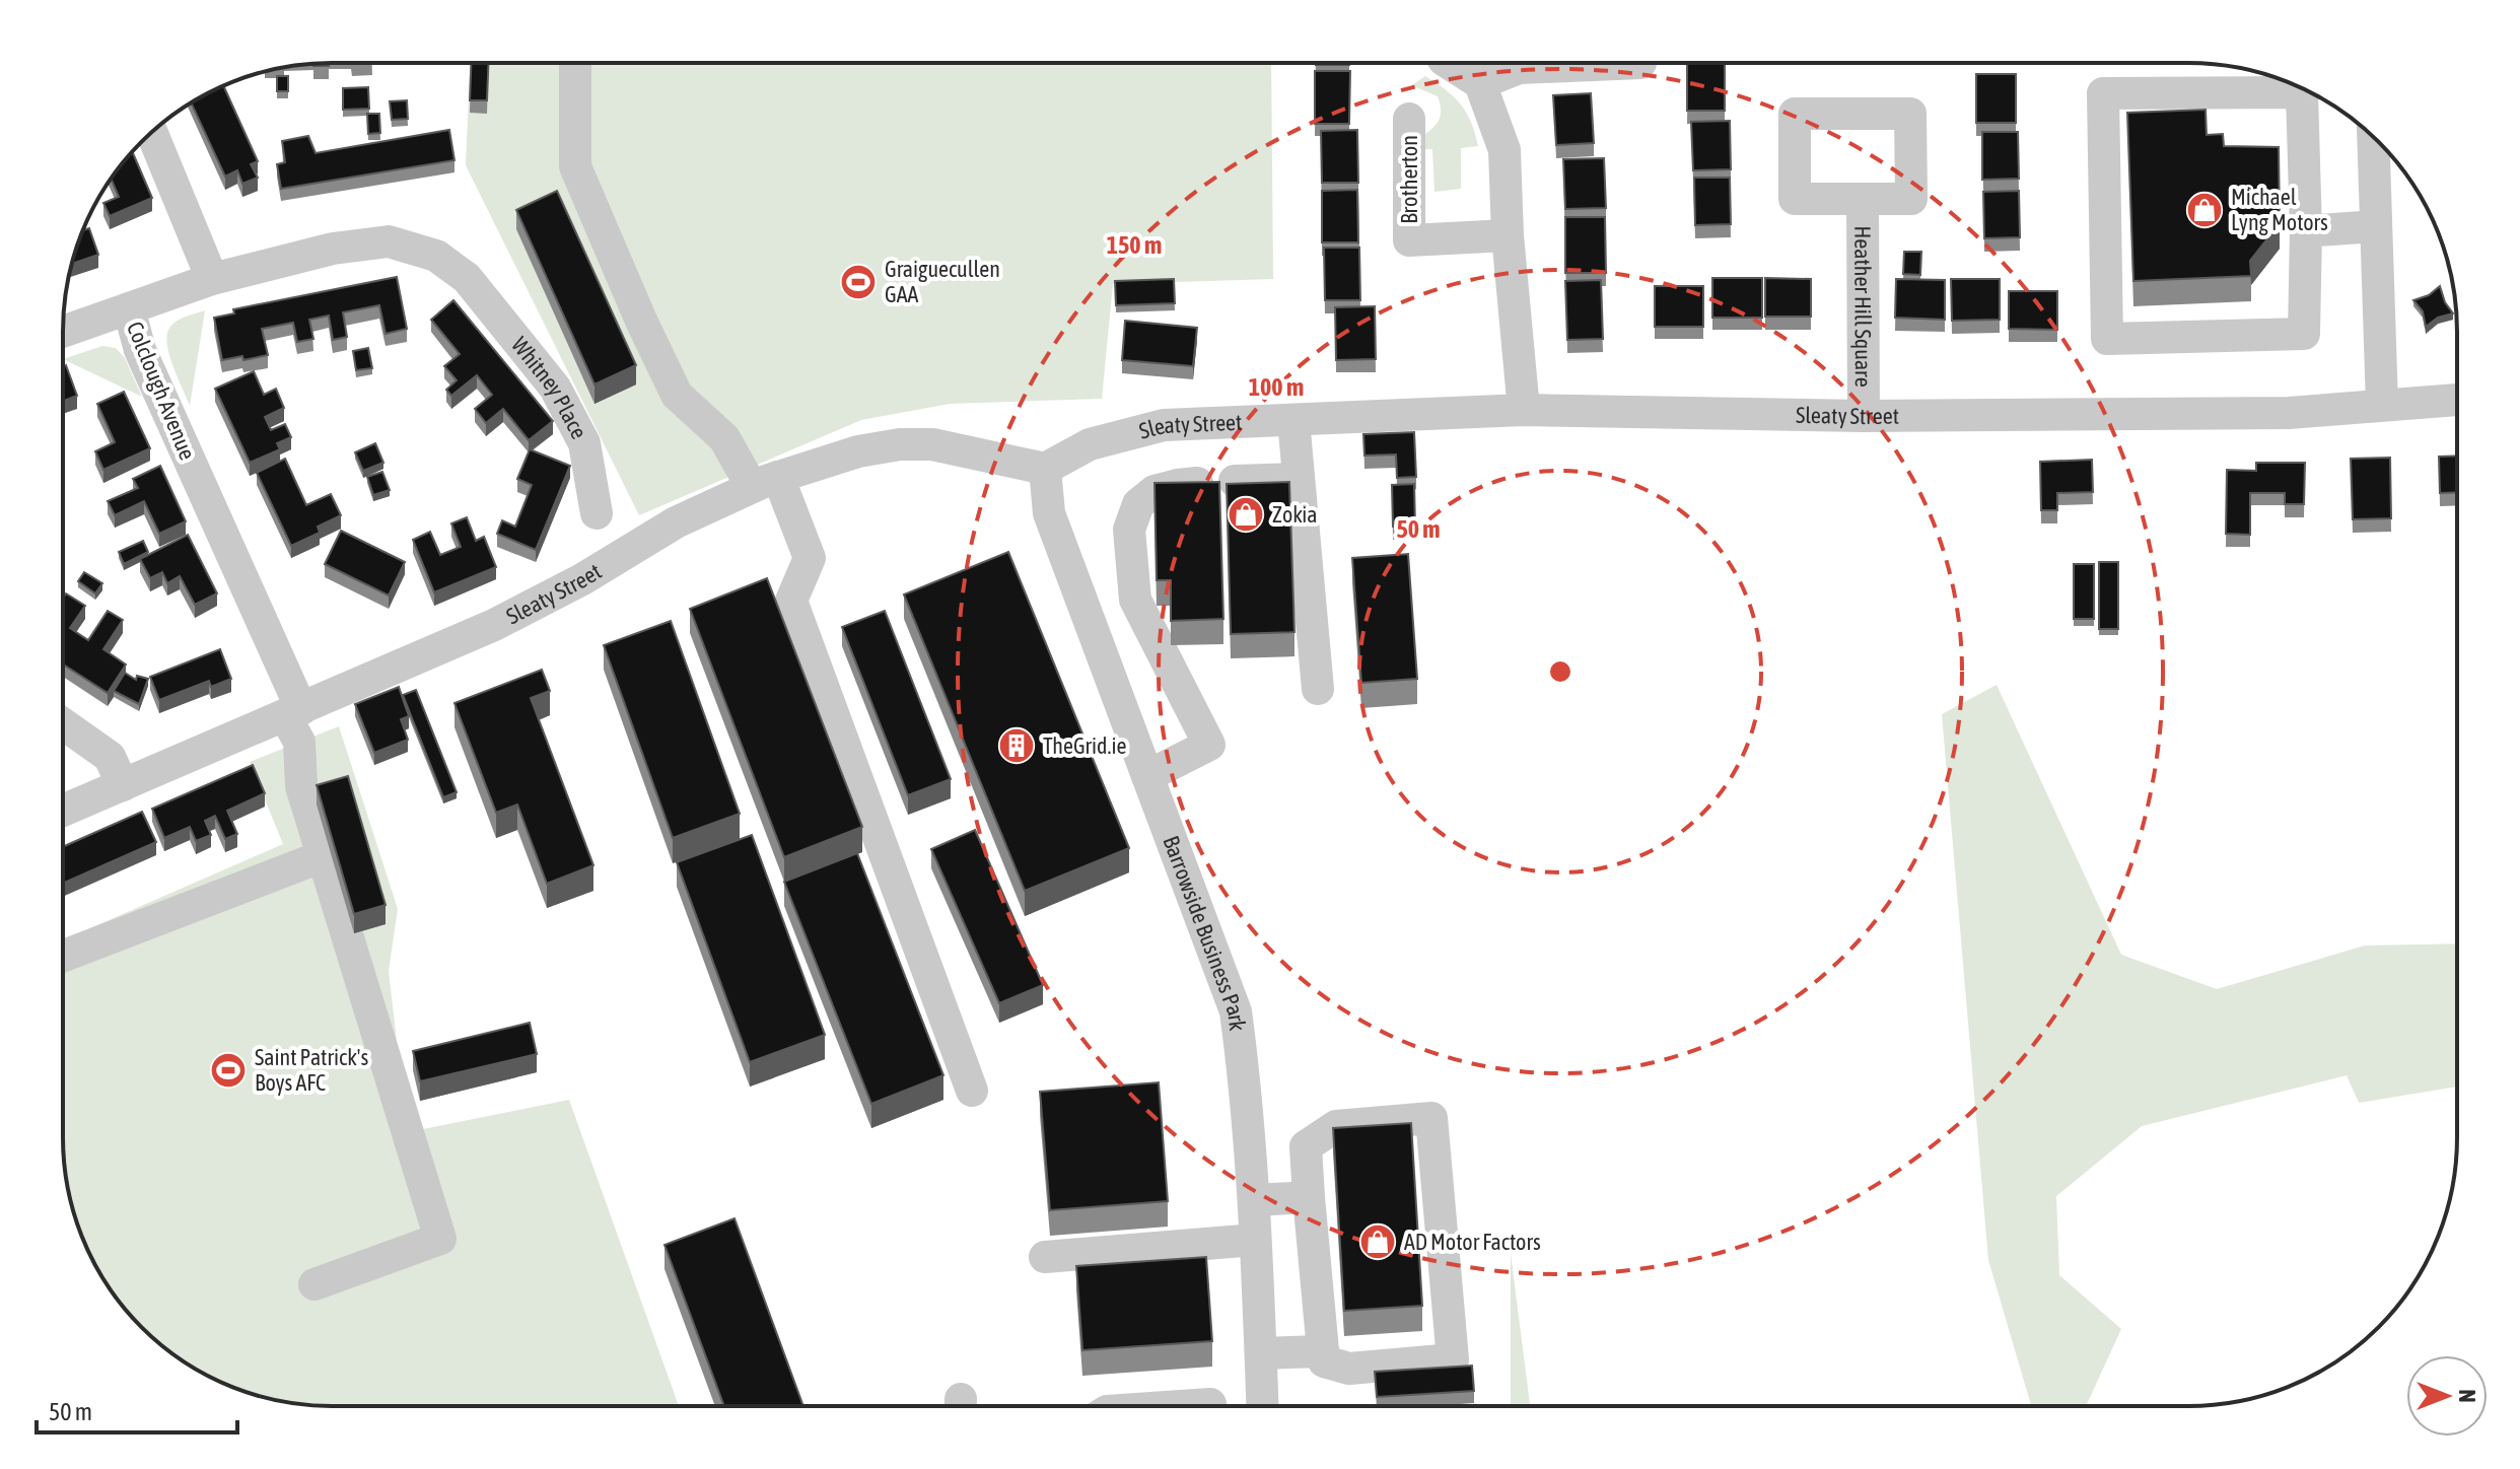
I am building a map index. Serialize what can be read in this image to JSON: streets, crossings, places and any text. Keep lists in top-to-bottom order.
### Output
{
  "streets": {
    "street": [
      "Brotherton",
      "Heather Hill Square",
      "Whitney Place",
      "Colclough Avenue",
      "Sleaty Street",
      "Barrowside Business Park"
    ]
  },
  "crossings": [
    ["Heather Hill Square", "Sleaty Street"],
    ["Whitney Place", "Colclough Avenue"],
    ["Colclough Avenue", "Sleaty Street"],
    ["Sleaty Street", "Barrowside Business Park"]
  ],
  "places": {
    "shop": ["Michael Lyng Motors", "Zokia", "AD Motor Factors"],
    "sports": ["Graiguecullen GAA", "Saint Patrick's Boys AFC"],
    "building": ["TheGrid.ie"]
  },
  "scale_bar": "50 m",
  "north": "right",
  "rings": ["150 m", "100 m", "50 m"]
}
